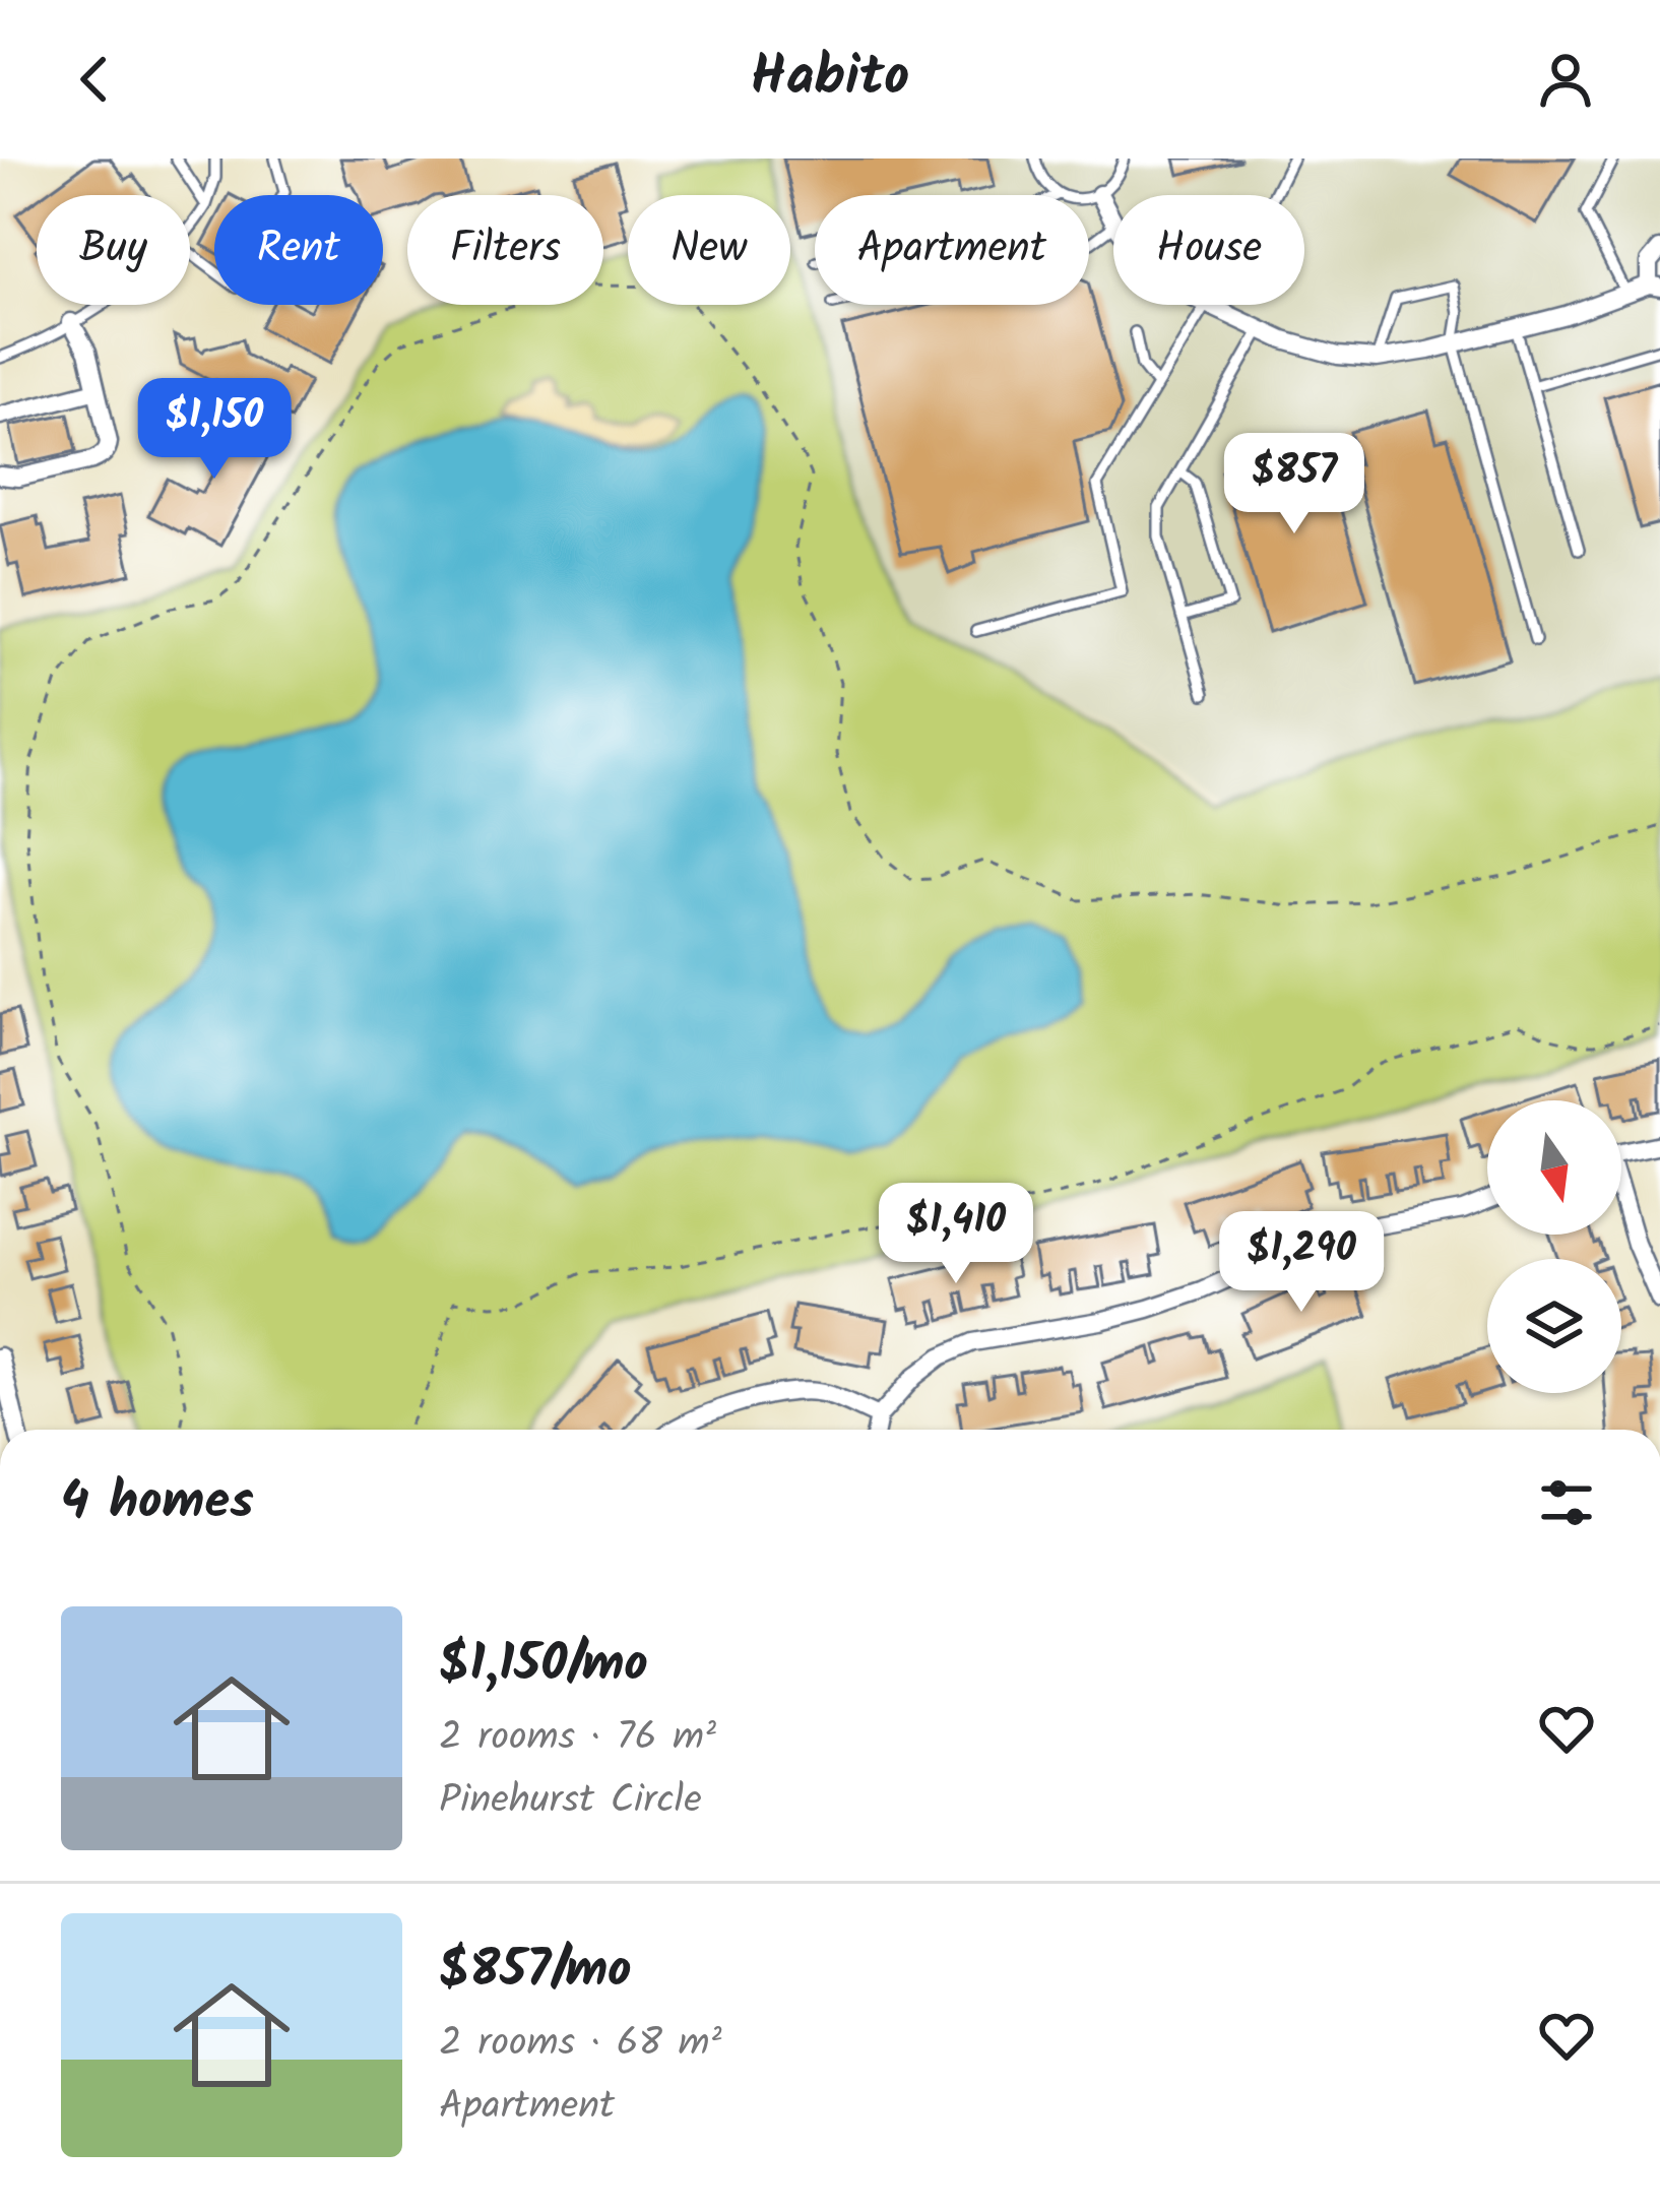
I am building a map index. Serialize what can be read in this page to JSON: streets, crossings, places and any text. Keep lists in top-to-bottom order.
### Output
{
  "north": "bottom",
  "page": {
    "header": "Habito",
    "chip": [
      "Buy",
      "Rent",
      "Filters",
      "New",
      "Apartment",
      "House"
    ],
    "price": [
      "$1,150",
      "$857",
      "$1,410",
      "$1,290"
    ],
    "heading": "4 homes",
    "list": [
      {
        "name": "$1,150/mo",
        "note": "2 rooms · 76 m² · Pinehurst Circle"
      },
      {
        "name": "$857/mo",
        "note": "2 rooms · 68 m² · Apartment"
      }
    ]
  }
}
